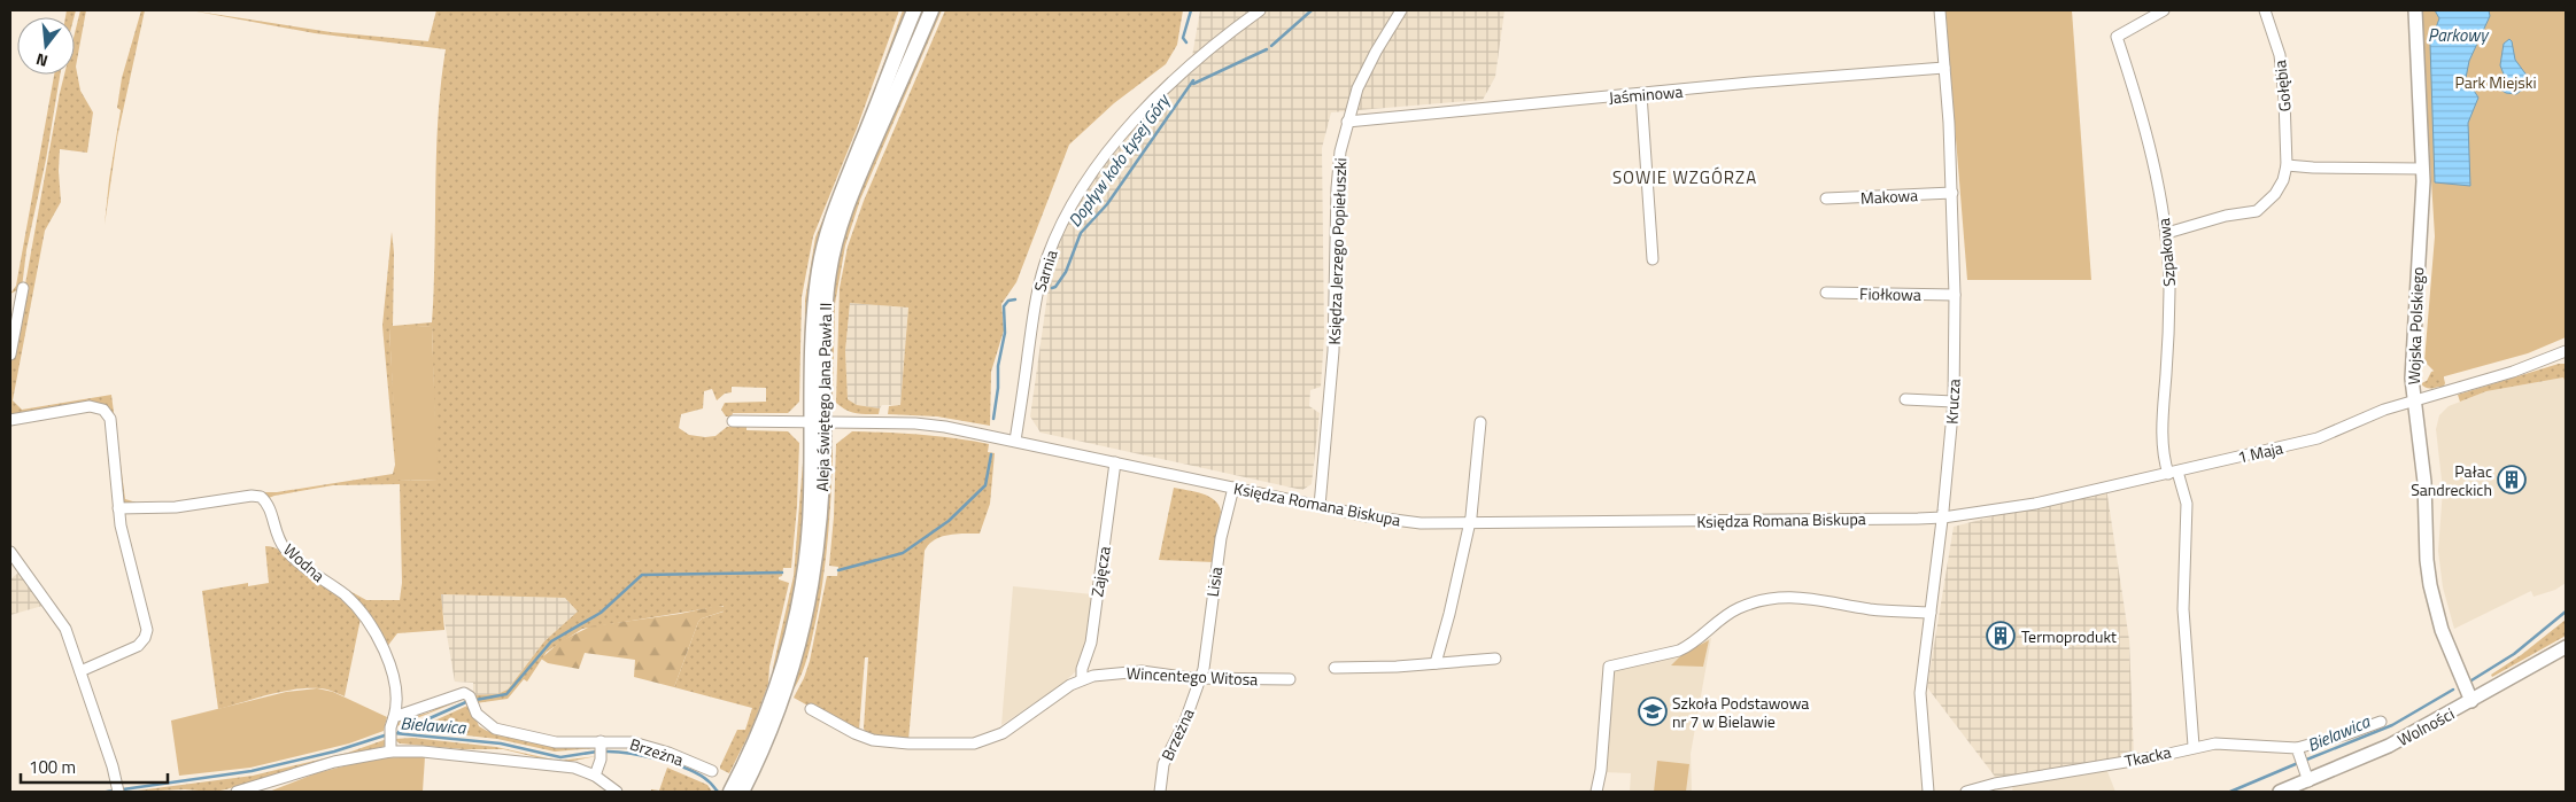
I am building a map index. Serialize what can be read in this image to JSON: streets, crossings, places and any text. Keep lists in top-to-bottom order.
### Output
{
  "streets": {
    "main road": ["Aleja świętego Jana Pawła II"],
    "street": [
      "Gołębia",
      "Jaśminowa",
      "Makowa",
      "Księdza Jerzego Popiełuszki",
      "Szpakowa",
      "Sarnia",
      "Fiołkowa",
      "Wojska Polskiego",
      "Krucza",
      "1 Maja",
      "Księdza Romana Biskupa",
      "Wodna",
      "Zajęcza",
      "Lisia",
      "Wincentego Witosa",
      "Wolności",
      "Brzeżna",
      "Tkacka"
    ]
  },
  "crossings": [
    ["Jaśminowa", "Księdza Jerzego Popiełuszki"],
    ["Jaśminowa", "Krucza"],
    ["Makowa", "Krucza"],
    ["Księdza Jerzego Popiełuszki", "Księdza Romana Biskupa"],
    ["Szpakowa", "1 Maja"],
    ["Szpakowa", "Tkacka"],
    ["Sarnia", "Księdza Romana Biskupa"],
    ["Fiołkowa", "Krucza"],
    ["Wojska Polskiego", "1 Maja"],
    ["Wojska Polskiego", "Wolności"],
    ["Aleja świętego Jana Pawła II", "Księdza Romana Biskupa"],
    ["Krucza", "1 Maja"],
    ["Krucza", "Księdza Romana Biskupa"],
    ["1 Maja", "Księdza Romana Biskupa"],
    ["Księdza Romana Biskupa", "Zajęcza"],
    ["Księdza Romana Biskupa", "Lisia"],
    ["Zajęcza", "Wincentego Witosa"],
    ["Lisia", "Wincentego Witosa"],
    ["Lisia", "Brzeżna"],
    ["Wincentego Witosa", "Brzeżna"]
  ],
  "districts": ["SOWIE WZGÓRZA"],
  "water": ["Parkowy", "Dopływ koło Łysej Góry", "Bielawica"],
  "parks": ["Park Miejski"],
  "places": {
    "building": ["Pałac Sandreckich", "Termoprodukt"],
    "school or university": ["Szkoła Podstawowa nr 7 w Bielawie"]
  },
  "scale_bar": "100 m",
  "north": "bottom"
}
